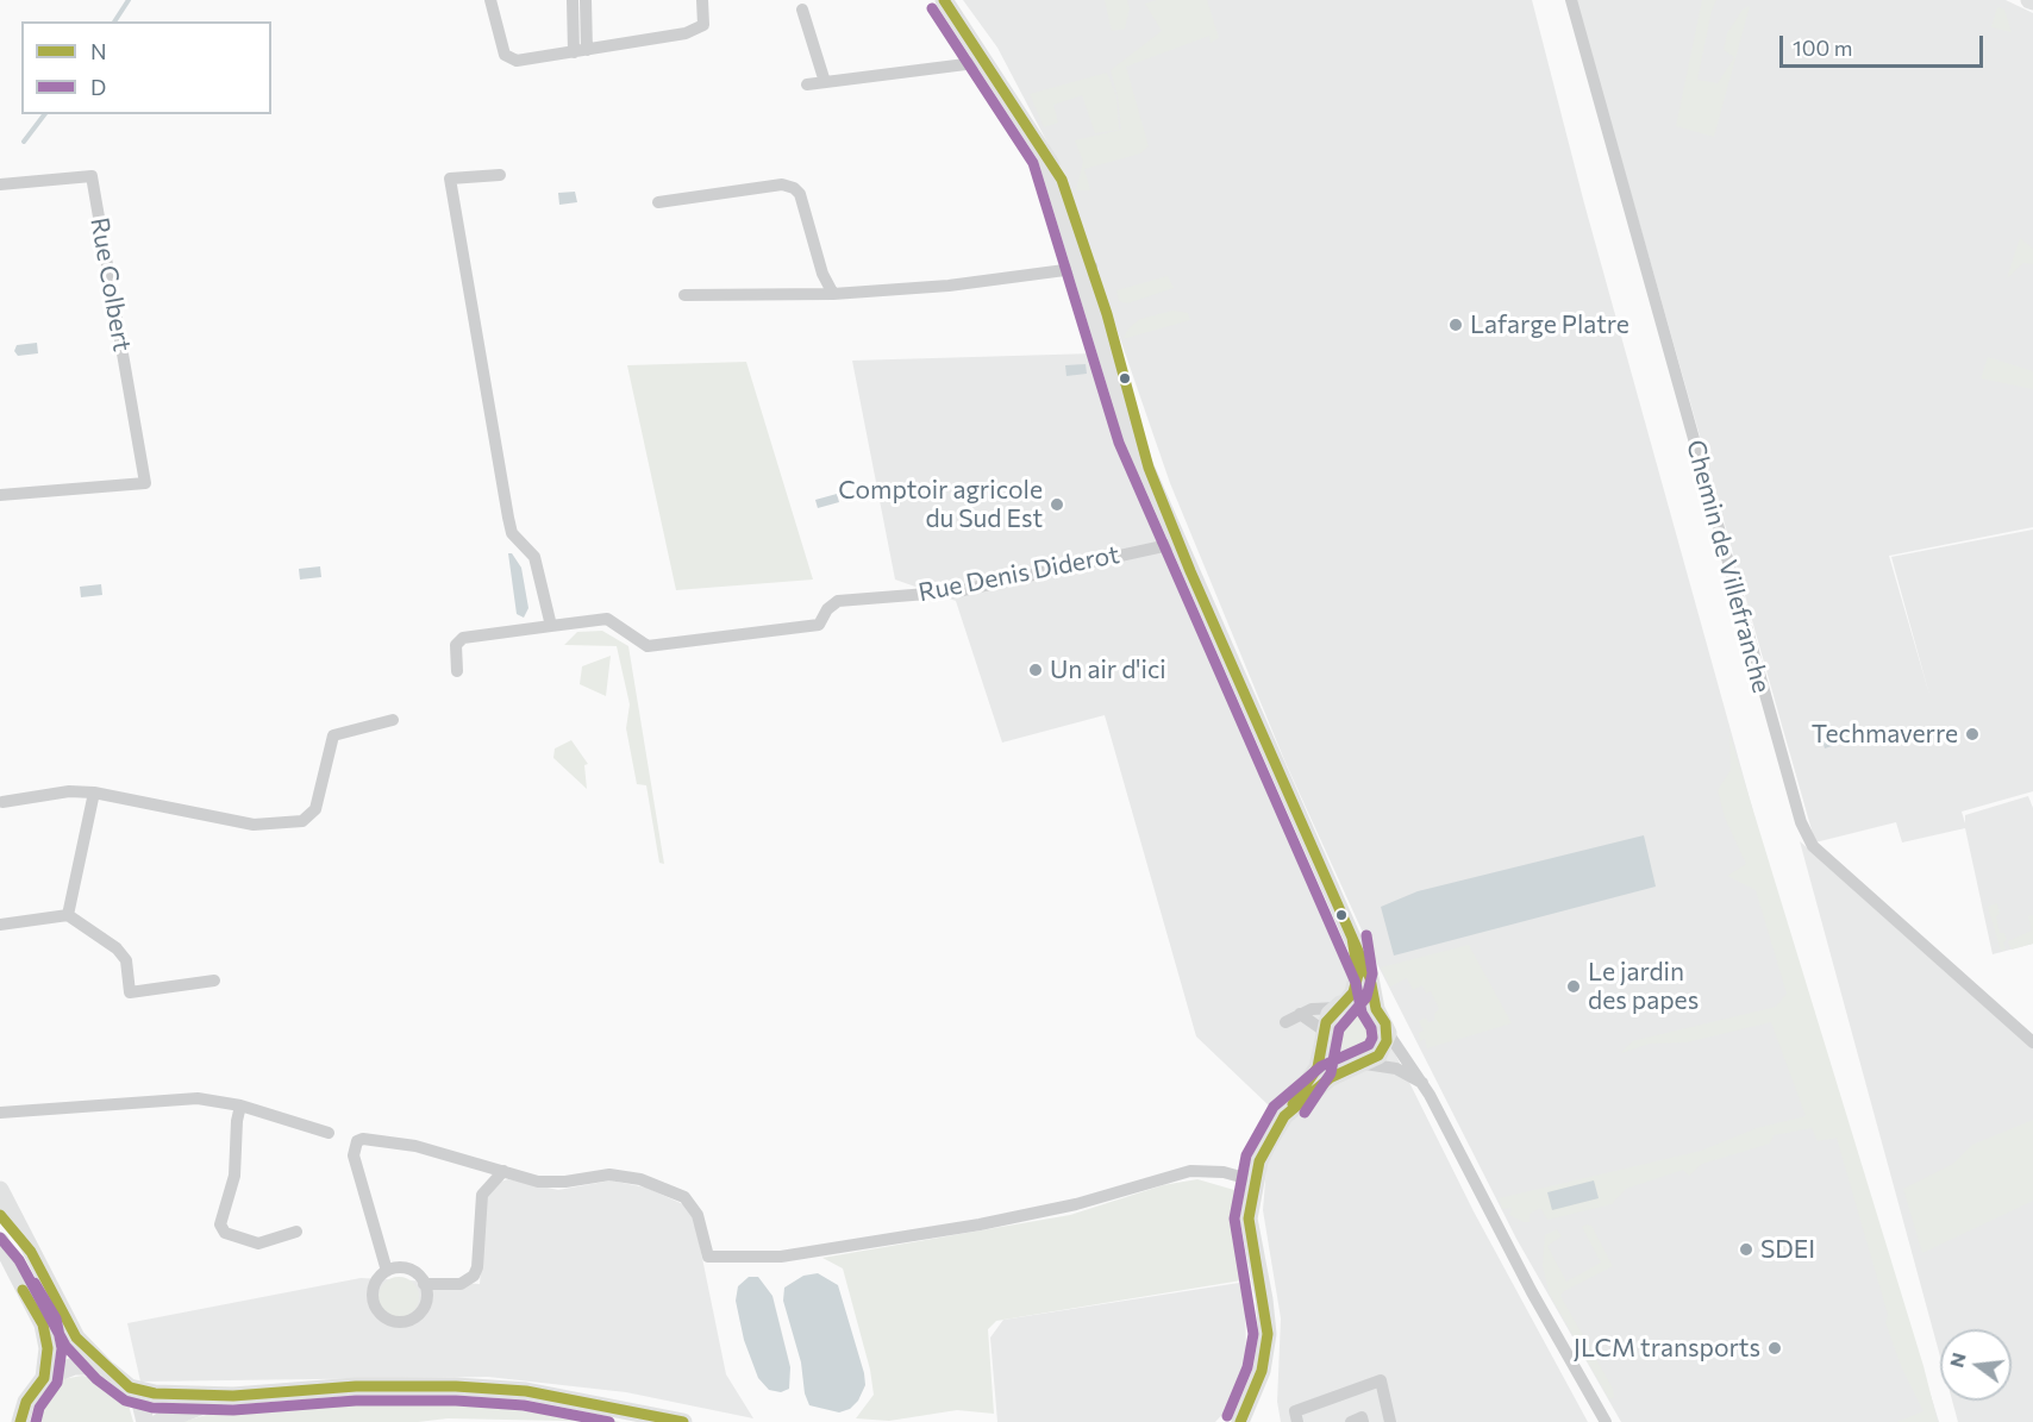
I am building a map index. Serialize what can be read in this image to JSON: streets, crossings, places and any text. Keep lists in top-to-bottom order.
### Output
{
  "streets": {
    "street": ["Rue Colbert", "Chemin de Villefranche", "Rue Denis Diderot"]
  },
  "places": [
    "Lafarge Platre",
    "Comptoir agricole du Sud Est",
    "Un air d'ici",
    "Techmaverre",
    "Le jardin des papes",
    "SDEI",
    "JLCM transports"
  ],
  "lines": ["transit line N", "transit line D"],
  "legend": ["N", "D"],
  "scale_bar": "100 m",
  "north": "left"
}
